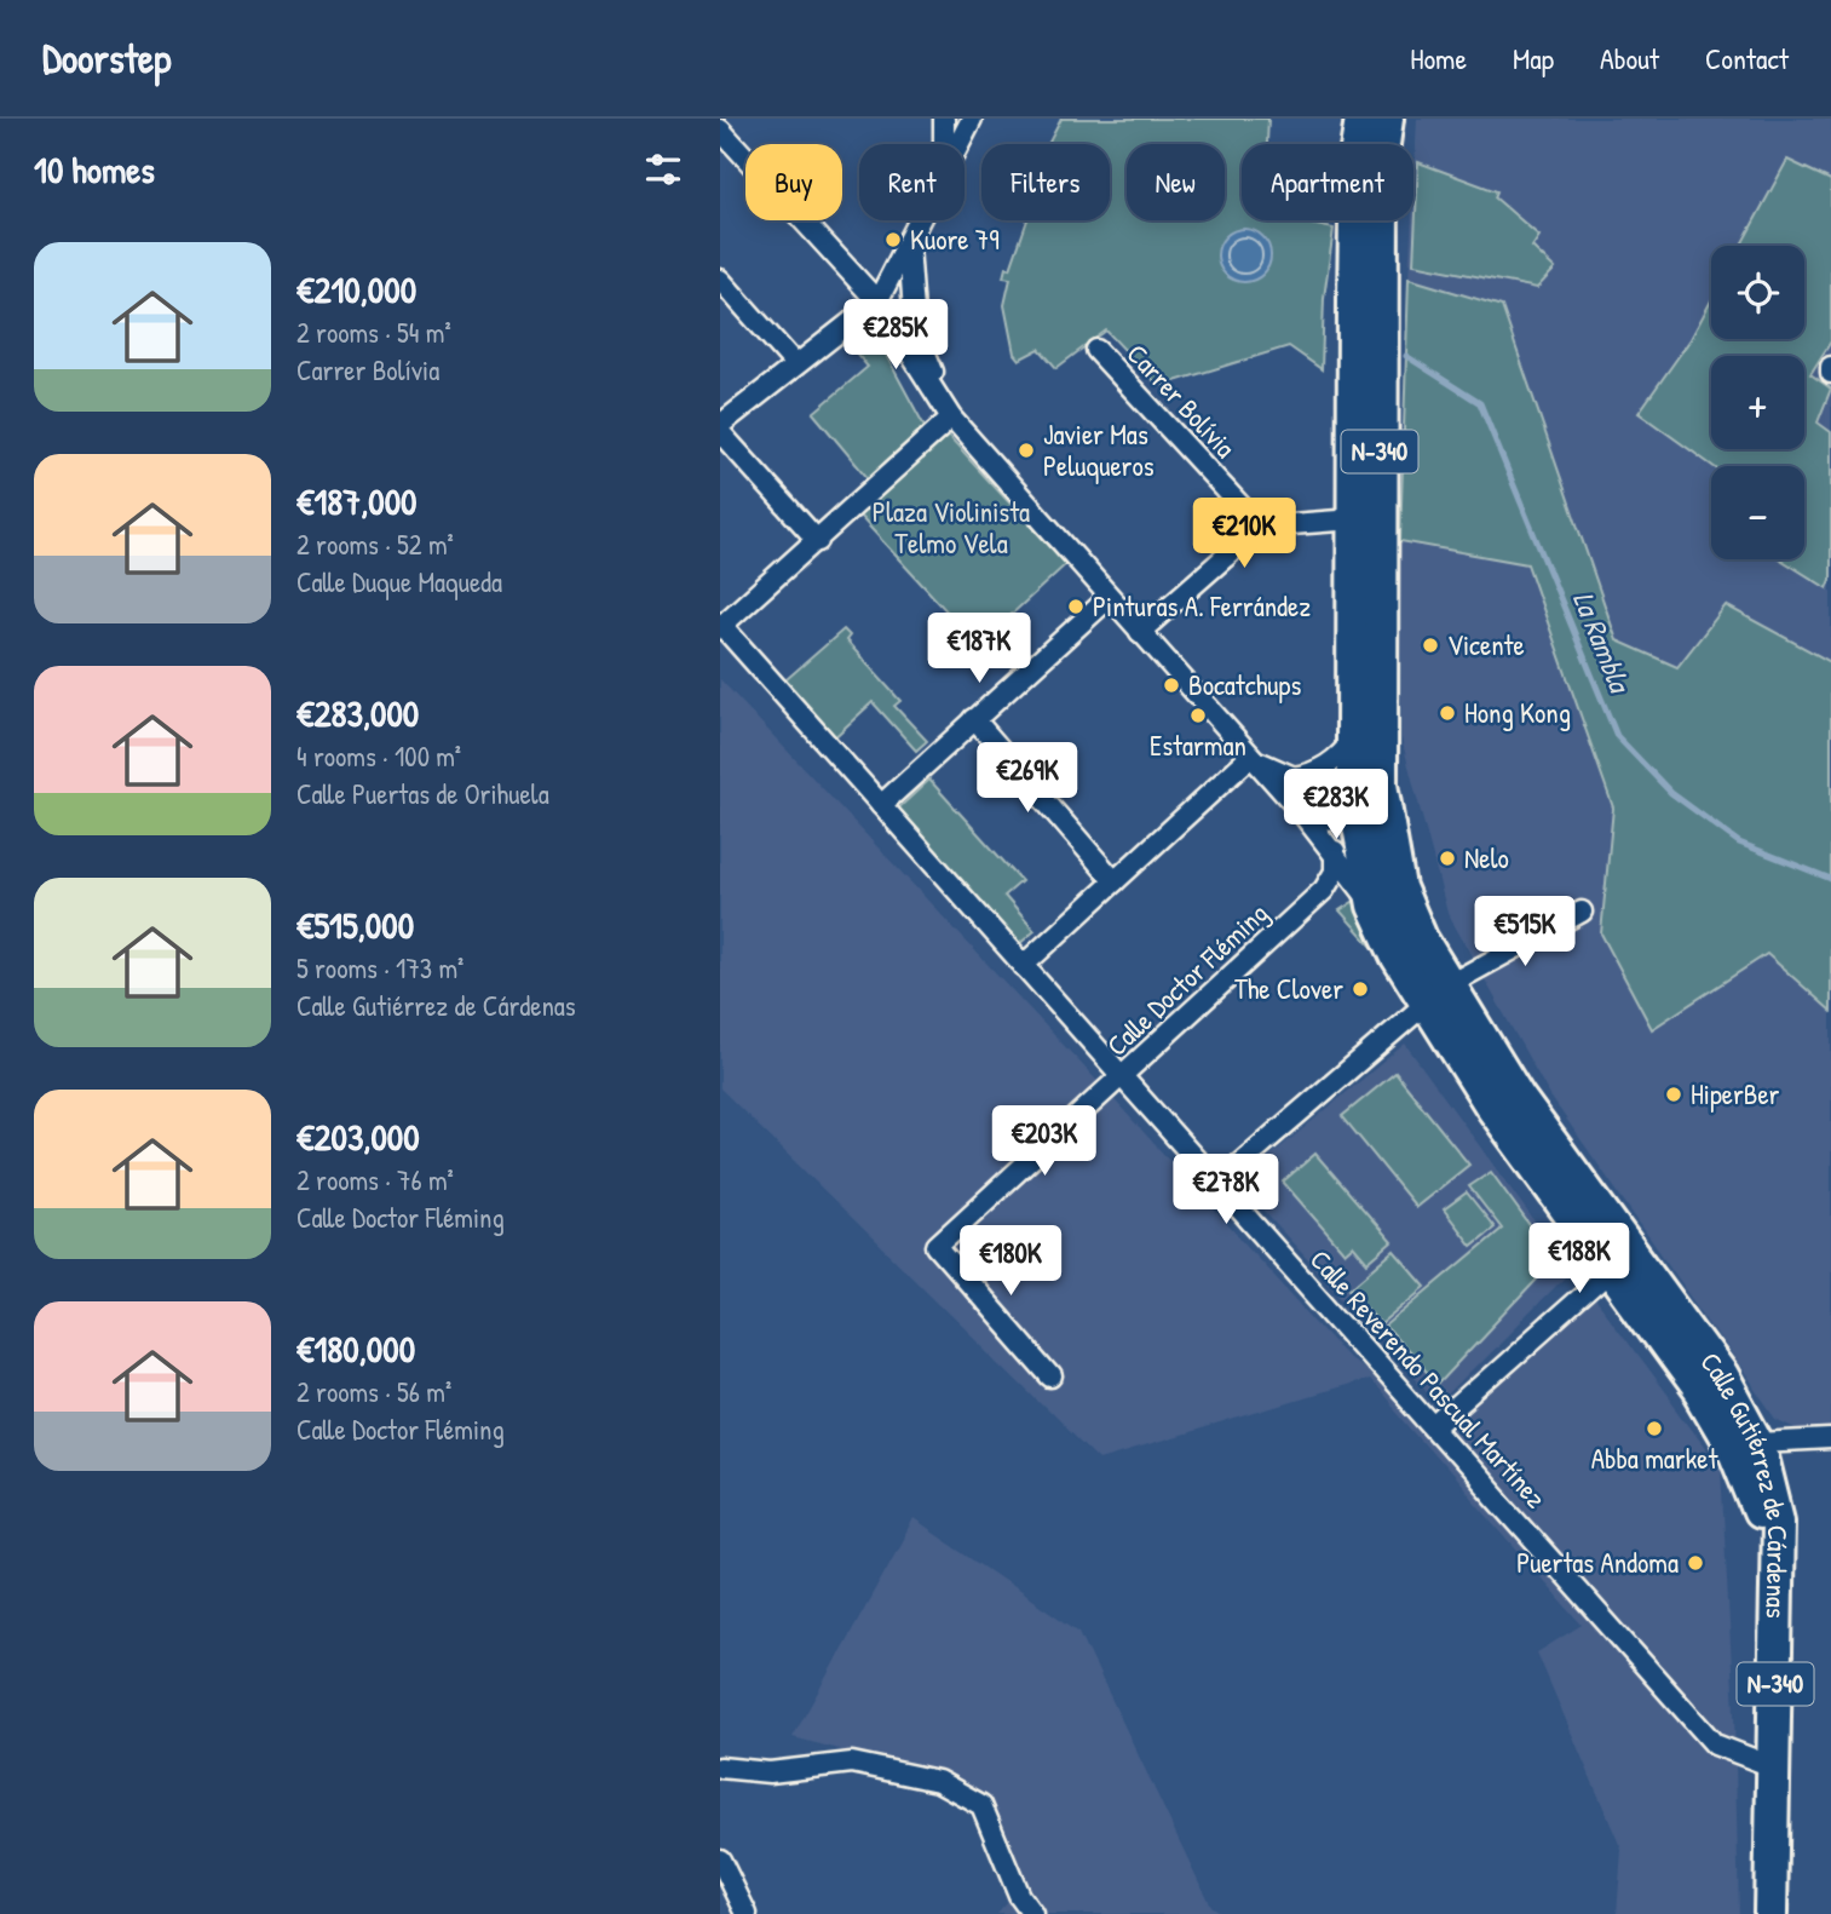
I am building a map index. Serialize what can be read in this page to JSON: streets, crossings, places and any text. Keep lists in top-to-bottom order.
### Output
{
  "streets": {
    "highway": ["N-340", "Calle Gutiérrez de Cárdenas"],
    "street": ["Carrer Bolívia", "Calle Doctor Fléming", "Calle Reverendo Pascual Martínez"]
  },
  "crossings": [
    ["N-340", "Calle Reverendo Pascual Martínez"],
    ["N-340", "Calle Gutiérrez de Cárdenas"],
    ["Calle Doctor Fléming", "Calle Reverendo Pascual Martínez"]
  ],
  "water": ["La Rambla"],
  "parks": ["Plaza Violinista Telmo Vela"],
  "places": [
    "Kuore 79",
    "Javier Mas Peluqueros",
    "Pinturas A. Ferrández",
    "Vicente",
    "Bocatchups",
    "Hong Kong",
    "Estarman",
    "Nelo",
    "The Clover",
    "HiperBer",
    "Abba market",
    "Puertas Andoma"
  ],
  "page": {
    "header": "Doorstep",
    "nav": [
      "Home",
      "Map",
      "About",
      "Contact"
    ],
    "heading": "10 homes",
    "chip": [
      "Buy",
      "Rent",
      "Filters",
      "New",
      "Apartment"
    ],
    "list": [
      {
        "name": "€210,000",
        "note": "2 rooms · 54 m² · Carrer Bolívia"
      },
      {
        "name": "€187,000",
        "note": "2 rooms · 52 m² · Calle Duque Maqueda"
      },
      {
        "name": "€283,000",
        "note": "4 rooms · 100 m² · Calle Puertas de Orihuela"
      },
      {
        "name": "€515,000",
        "note": "5 rooms · 173 m² · Calle Gutiérrez de Cárdenas"
      },
      {
        "name": "€203,000",
        "note": "2 rooms · 76 m² · Calle Doctor Fléming"
      },
      {
        "name": "€180,000",
        "note": "2 rooms · 56 m² · Calle Doctor Fléming"
      }
    ],
    "map_buttons": ["+", "−"],
    "price": [
      "€285K",
      "€210K",
      "€187K",
      "€269K",
      "€283K",
      "€515K",
      "€203K",
      "€278K",
      "€188K",
      "€180K"
    ]
  }
}
